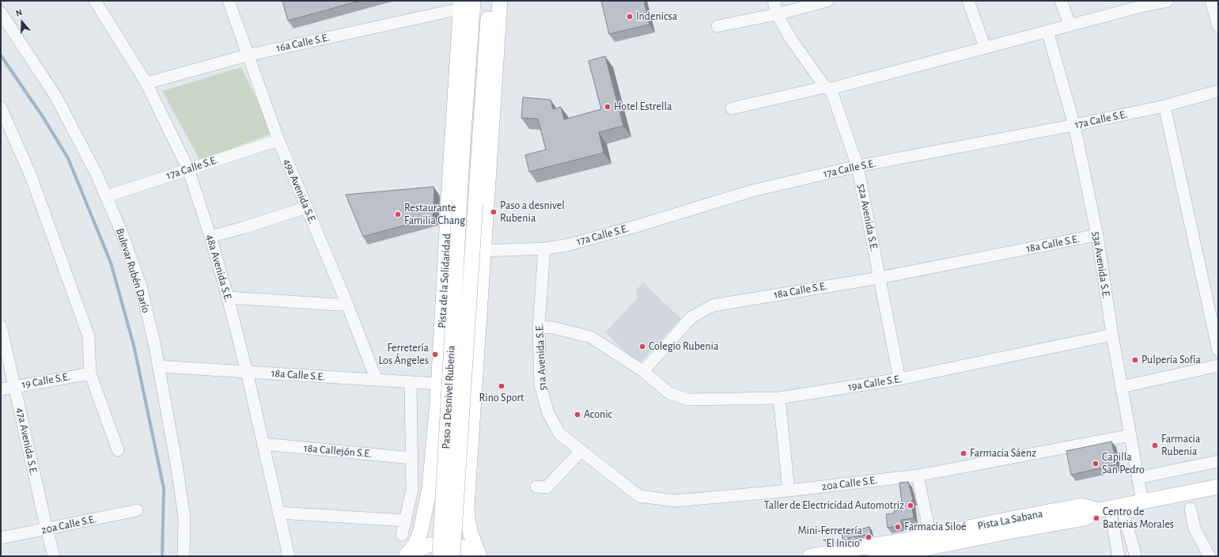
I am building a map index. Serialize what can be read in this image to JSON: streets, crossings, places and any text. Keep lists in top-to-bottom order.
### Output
{
  "streets": {
    "main road": ["Pista de la Solidaridad", "Paso a Desnivel Rubenia", "Pista La Sabana"],
    "street": [
      "16a Calle S.E.",
      "17a Calle S.E.",
      "49a Avenida S.E.",
      "52a Avenida S.E.",
      "18a Calle S.E.",
      "53a Avenida S.E.",
      "48a Avenida S.E.",
      "Bulevar Rubén Darío",
      "51a Avenida S.E.",
      "19 Calle S.E.",
      "19a Calle S.E.",
      "47a Avenida S.E.",
      "18a Callejón S.E.",
      "20a Calle S.E."
    ]
  },
  "crossings": [
    ["16a Calle S.E.", "49a Avenida S.E."],
    ["16a Calle S.E.", "48a Avenida S.E."],
    ["16a Calle S.E.", "Pista de la Solidaridad"],
    ["17a Calle S.E.", "49a Avenida S.E."],
    ["17a Calle S.E.", "52a Avenida S.E."],
    ["17a Calle S.E.", "53a Avenida S.E."],
    ["17a Calle S.E.", "48a Avenida S.E."],
    ["17a Calle S.E.", "Bulevar Rubén Darío"],
    ["17a Calle S.E.", "51a Avenida S.E."],
    ["49a Avenida S.E.", "18a Calle S.E."],
    ["52a Avenida S.E.", "18a Calle S.E."],
    ["52a Avenida S.E.", "19a Calle S.E."],
    ["18a Calle S.E.", "53a Avenida S.E."],
    ["18a Calle S.E.", "48a Avenida S.E."],
    ["18a Calle S.E.", "Bulevar Rubén Darío"],
    ["18a Calle S.E.", "Pista de la Solidaridad"],
    ["18a Calle S.E.", "19a Calle S.E."],
    ["53a Avenida S.E.", "19a Calle S.E."],
    ["53a Avenida S.E.", "20a Calle S.E."],
    ["53a Avenida S.E.", "Pista La Sabana"],
    ["48a Avenida S.E.", "18a Callejón S.E."],
    ["51a Avenida S.E.", "20a Calle S.E."],
    ["19 Calle S.E.", "47a Avenida S.E."],
    ["47a Avenida S.E.", "20a Calle S.E."]
  ],
  "places": [
    "Indenicsa",
    "Hotel Estrella",
    "Paso a desnivel Rubenia",
    "Restaurante Familia Chang",
    "Colegio Rubenia",
    "Ferretería Los Ángeles",
    "Pulpería Sofía",
    "Rino Sport",
    "Aconic",
    "Farmacia Rubenia",
    "Farmacia Sáenz",
    "Capilla San Pedro",
    "Taller de Electricidad Automotriz",
    "Centro de Baterias Morales",
    "Farmacia Siloé",
    "Mini-Ferretería \"El Inicio\""
  ],
  "north": "top"
}
